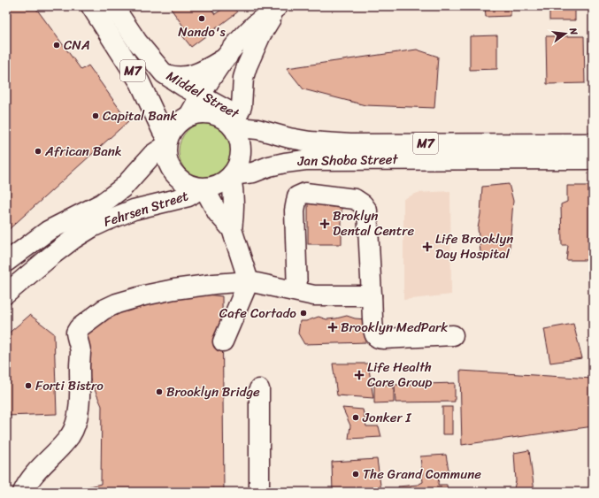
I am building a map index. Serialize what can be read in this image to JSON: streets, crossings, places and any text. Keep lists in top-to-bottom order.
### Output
{
  "streets": {
    "main road": [
      "M7",
      "Middel Street",
      "Jan Shoba Street",
      "Fehrsen Street"
    ]
  },
  "crossings": [
    ["M7", "Middel Street"],
    ["M7", "Jan Shoba Street"],
    ["M7", "Fehrsen Street"],
    ["Middel Street", "Jan Shoba Street"],
    ["Middel Street", "Fehrsen Street"],
    ["Jan Shoba Street", "Fehrsen Street"]
  ],
  "places": {
    "other": [
      "Nando's",
      "CNA",
      "Capital Bank",
      "African Bank",
      "Cafe Cortado",
      "Forti Bistro",
      "Brooklyn Bridge",
      "Jonker I",
      "The Grand Commune"
    ],
    "health": [
      "Broklyn Dental Centre",
      "Life Brooklyn Day Hospital",
      "Brooklyn MedPark",
      "Life Health Care Group"
    ]
  },
  "north": "right"
}
